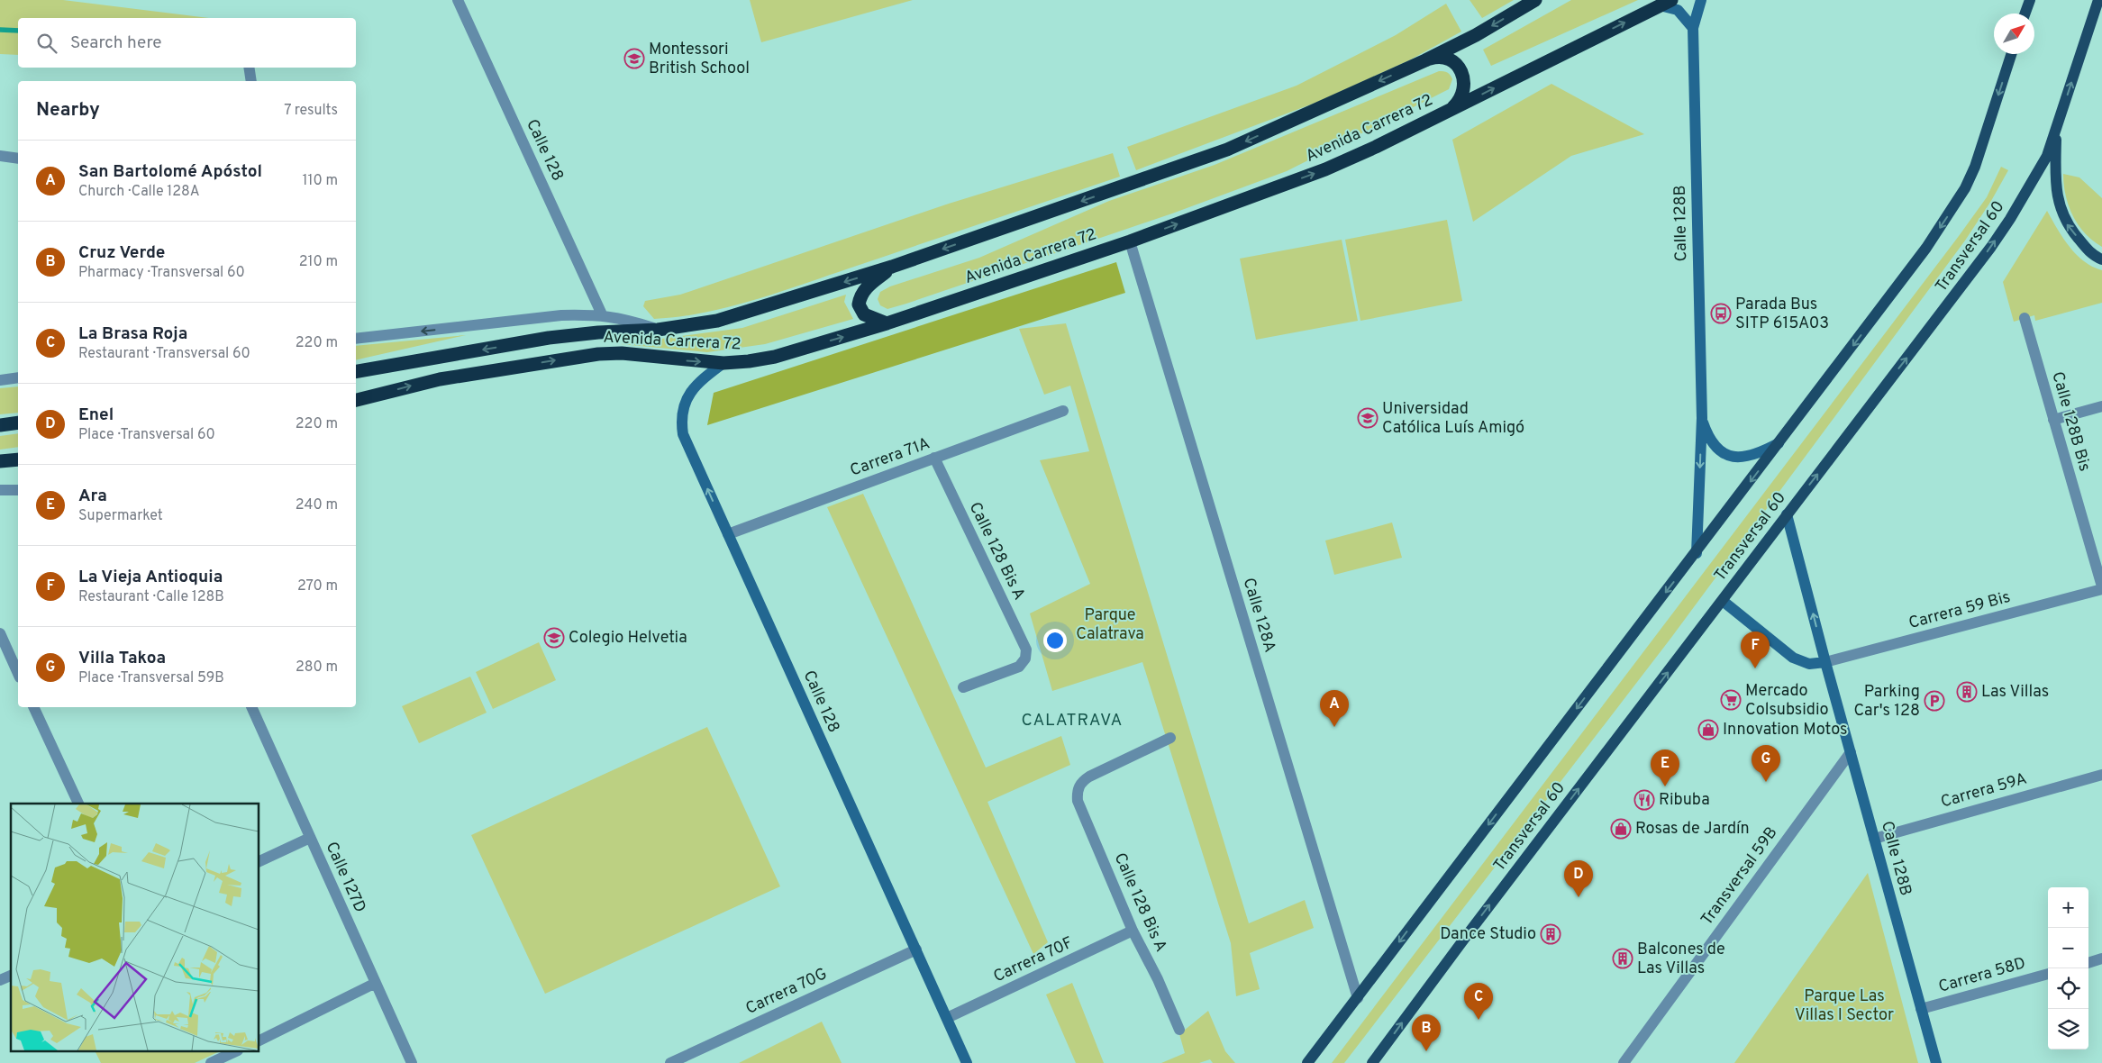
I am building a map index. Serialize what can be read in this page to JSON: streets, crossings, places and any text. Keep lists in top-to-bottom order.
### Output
{
  "streets": {
    "highway": ["Avenida Carrera 72"],
    "main road": ["Transversal 60"],
    "street": [
      "Calle 128",
      "Calle 128B",
      "Calle 128B Bis",
      "Carrera 71A",
      "Calle 128 Bis A",
      "Carrera 59 Bis",
      "Calle 128A",
      "Carrera 59A",
      "Transversal 59B",
      "Calle 127D",
      "Carrera 70F",
      "Carrera 58D",
      "Carrera 70G"
    ]
  },
  "crossings": [
    ["Avenida Carrera 72", "Calle 128"],
    ["Avenida Carrera 72", "Calle 128A"],
    ["Calle 128", "Carrera 71A"],
    ["Calle 128", "Carrera 70F"],
    ["Calle 128", "Carrera 70G"],
    ["Calle 128B", "Transversal 60"],
    ["Calle 128B", "Carrera 59 Bis"],
    ["Calle 128B", "Carrera 59A"],
    ["Calle 128B", "Transversal 59B"],
    ["Calle 128B", "Carrera 58D"],
    ["Calle 128B Bis", "Carrera 59 Bis"],
    ["Carrera 71A", "Calle 128 Bis A"],
    ["Calle 128 Bis A", "Carrera 70F"]
  ],
  "districts": ["CALATRAVA"],
  "parks": ["Parque Calatrava", "Parque Las Villas I Sector"],
  "places": {
    "school or university": ["Montessori British School", "Universidad Católica Luís Amigó", "Colegio Helvetia"],
    "bus stop": ["Parada Bus SITP 615A03"],
    "building": ["Las Villas", "Dance Studio", "Balcones de Las Villas"],
    "supermarket": ["Mercado Colsubsidio"],
    "parking": ["Parking Car's 128"],
    "shop": ["Innovation Motos", "Rosas de Jardín"],
    "restaurant": ["Ribuba"]
  },
  "north": "top right",
  "page": {
    "search": "Search here",
    "heading": ["Nearby", "7 results"],
    "list": [
      {
        "mark": "A",
        "name": "San Bartolomé Apóstol",
        "note": "Church · Calle 128A",
        "value": "110 m"
      },
      {
        "mark": "B",
        "name": "Cruz Verde",
        "note": "Pharmacy · Transversal 60",
        "value": "210 m"
      },
      {
        "mark": "C",
        "name": "La Brasa Roja",
        "note": "Restaurant · Transversal 60",
        "value": "220 m"
      },
      {
        "mark": "D",
        "name": "Enel",
        "note": "Place · Transversal 60",
        "value": "220 m"
      },
      {
        "mark": "E",
        "name": "Ara",
        "note": "Supermarket",
        "value": "240 m"
      },
      {
        "mark": "F",
        "name": "La Vieja Antioquia",
        "note": "Restaurant · Calle 128B",
        "value": "270 m"
      },
      {
        "mark": "G",
        "name": "Villa Takoa",
        "note": "Place · Transversal 59B",
        "value": "280 m"
      }
    ],
    "pins": [
      "F",
      "A",
      "G",
      "E",
      "D",
      "C",
      "B"
    ],
    "map_buttons": ["+", "−"]
  }
}
